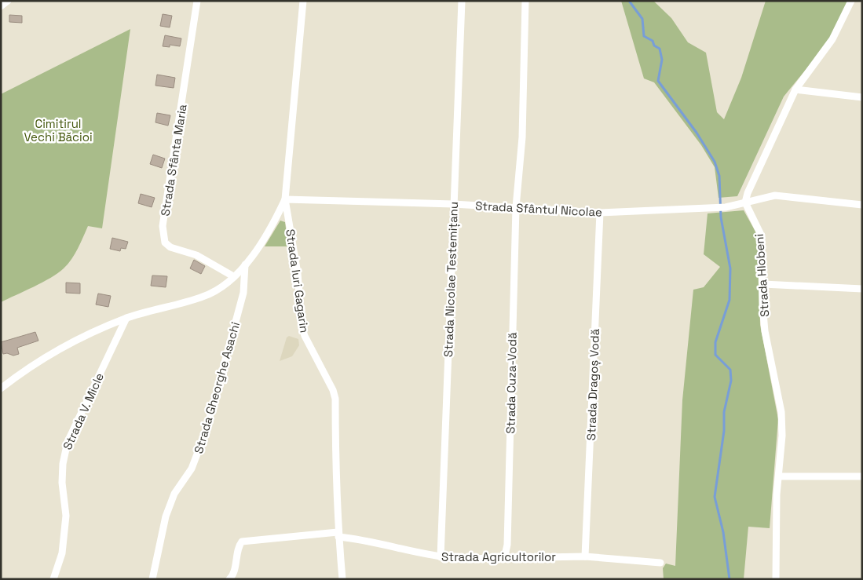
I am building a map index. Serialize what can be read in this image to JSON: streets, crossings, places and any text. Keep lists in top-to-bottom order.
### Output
{
  "streets": {
    "street": [
      "Strada Sfânta Maria",
      "Strada Sfântul Nicolae",
      "Strada Hlobeni",
      "Strada Nicolae Testemițanu",
      "Strada Iuri Gagarin",
      "Strada Cuza-Vodă",
      "Strada Dragoș Vodă",
      "Strada Gheorghe Asachi",
      "Strada V. Micle",
      "Strada Agricultorilor"
    ]
  },
  "crossings": [
    ["Strada Sfântul Nicolae", "Strada Hlobeni"],
    ["Strada Sfântul Nicolae", "Strada Nicolae Testemițanu"],
    ["Strada Sfântul Nicolae", "Strada Iuri Gagarin"],
    ["Strada Sfântul Nicolae", "Strada Cuza-Vodă"],
    ["Strada Sfântul Nicolae", "Strada Dragoș Vodă"],
    ["Strada Nicolae Testemițanu", "Strada Agricultorilor"],
    ["Strada Iuri Gagarin", "Strada Agricultorilor"],
    ["Strada Cuza-Vodă", "Strada Agricultorilor"],
    ["Strada Dragoș Vodă", "Strada Agricultorilor"]
  ],
  "parks": ["Cimitirul Vechi Băcioi"]
}
